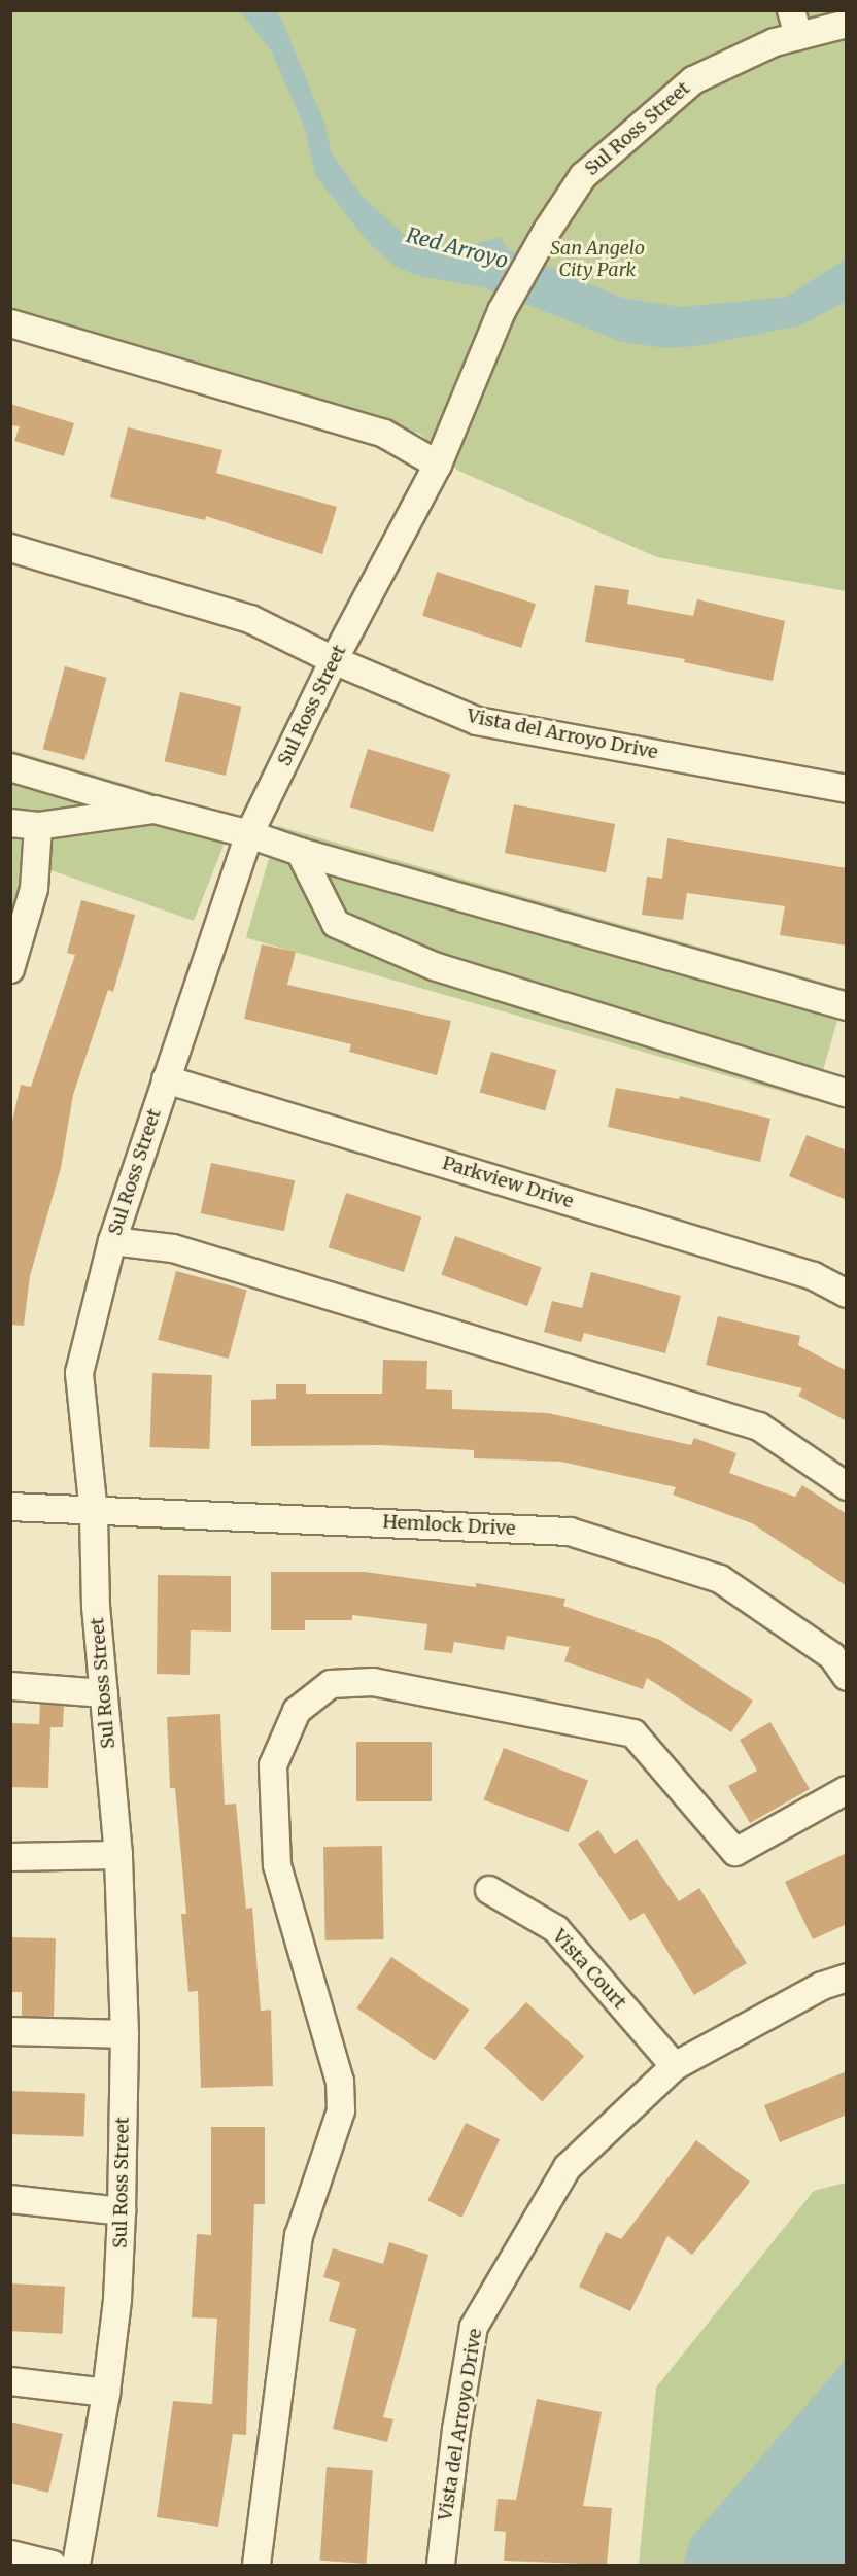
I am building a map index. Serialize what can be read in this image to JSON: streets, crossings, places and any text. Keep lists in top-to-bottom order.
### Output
{
  "streets": {
    "street": [
      "Sul Ross Street",
      "Vista del Arroyo Drive",
      "Parkview Drive",
      "Hemlock Drive",
      "Vista Court"
    ]
  },
  "crossings": [
    ["Sul Ross Street", "Vista del Arroyo Drive"],
    ["Sul Ross Street", "Parkview Drive"],
    ["Sul Ross Street", "Hemlock Drive"],
    ["Vista del Arroyo Drive", "Vista Court"]
  ],
  "water": ["Red Arroyo"],
  "parks": ["San Angelo City Park"]
}
